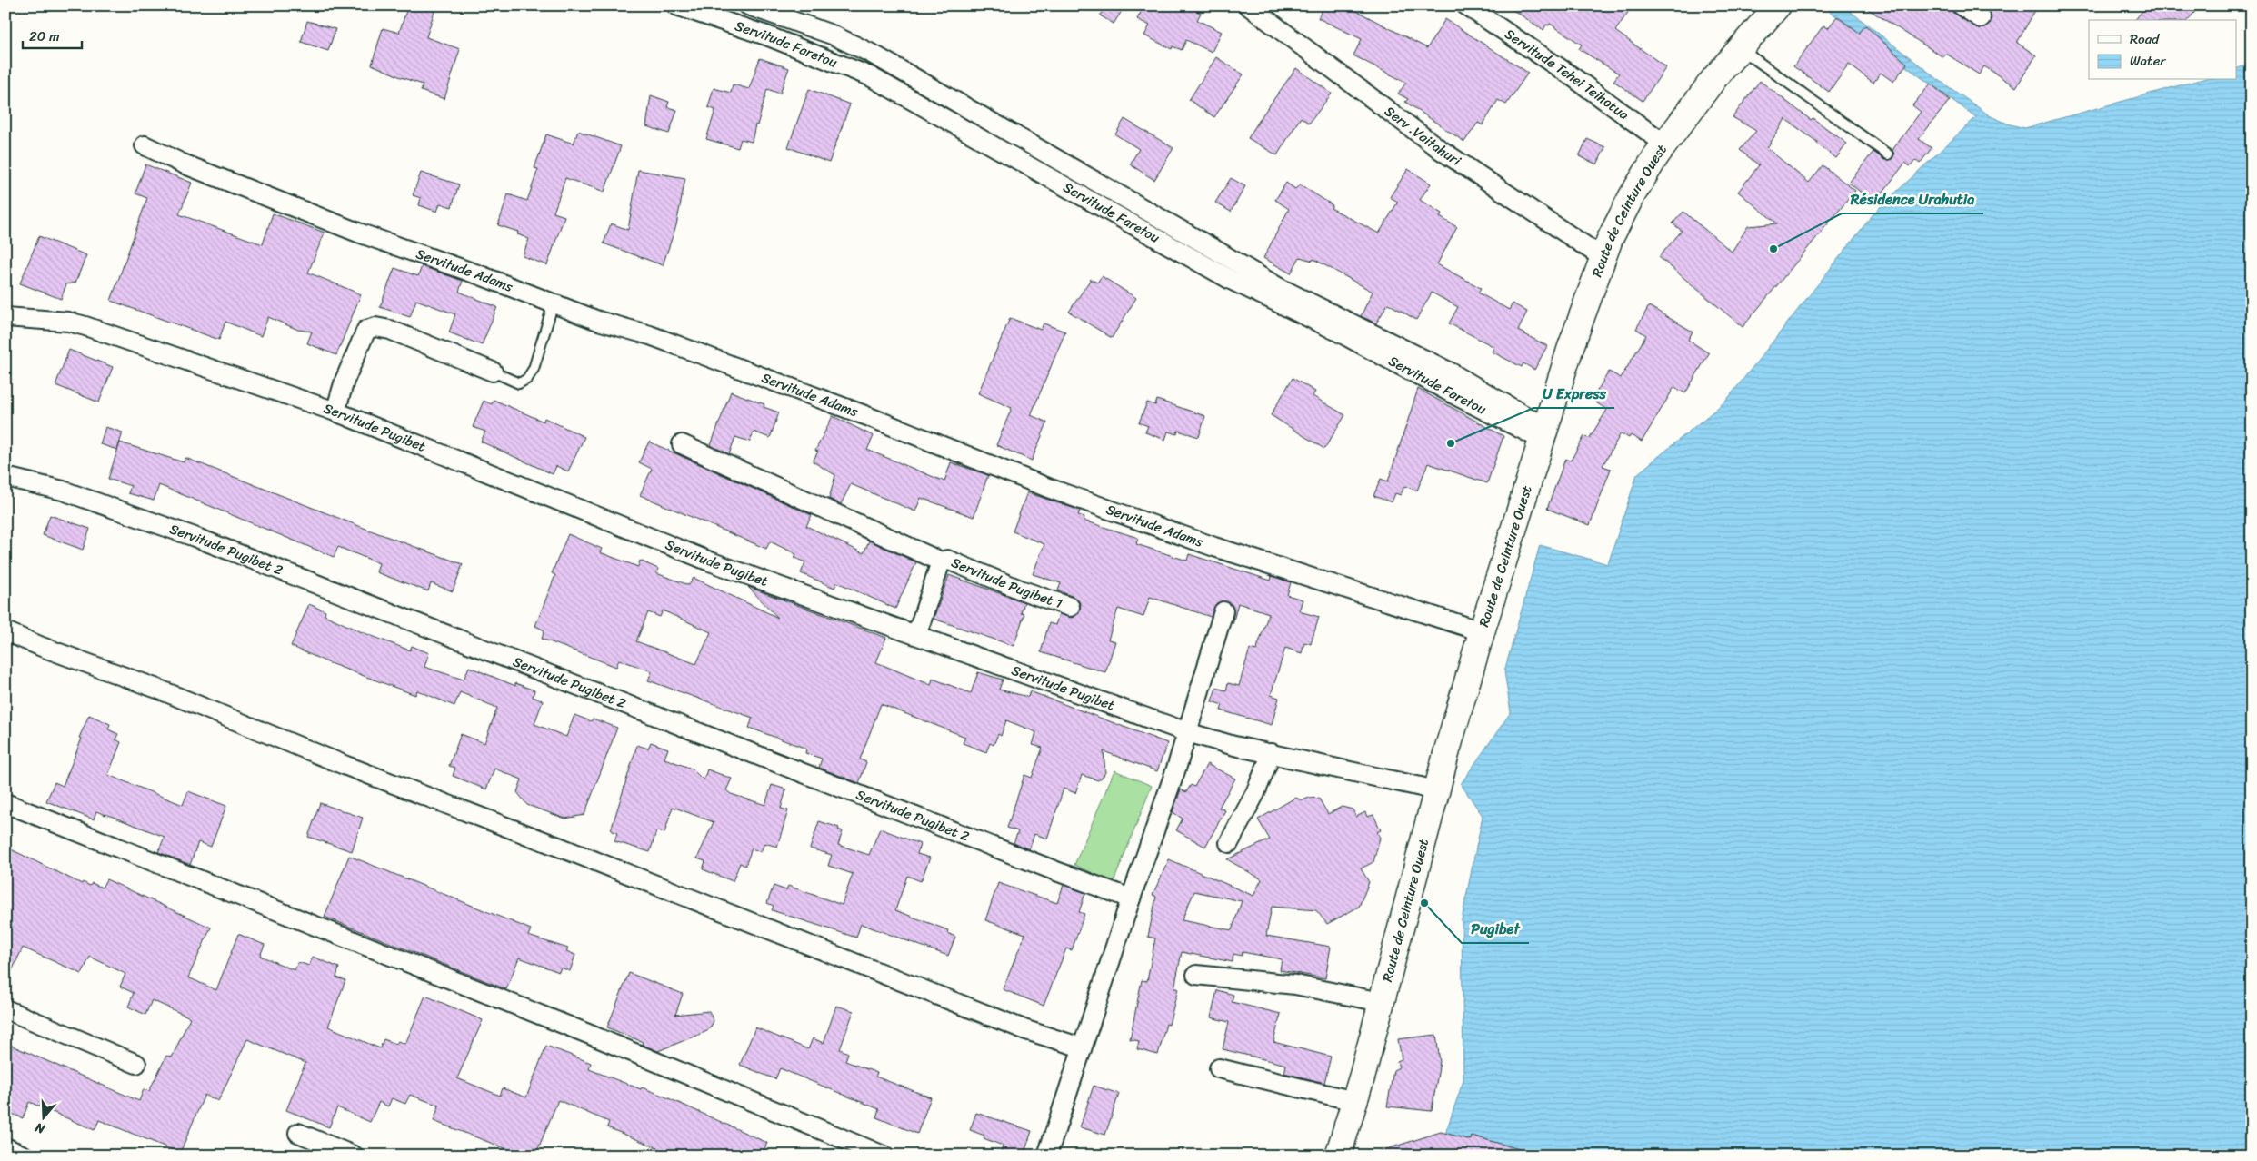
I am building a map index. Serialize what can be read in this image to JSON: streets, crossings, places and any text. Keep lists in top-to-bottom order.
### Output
{
  "streets": {
    "main road": ["Route de Ceinture Ouest"],
    "street": [
      "Servitude Faretou",
      "Servitude Tehei Teihotua",
      "Serv .Vaitahuri",
      "Servitude Adams",
      "Servitude Pugibet",
      "Servitude Pugibet 2",
      "Servitude Pugibet 1"
    ]
  },
  "crossings": [
    ["Servitude Faretou", "Route de Ceinture Ouest"],
    ["Servitude Tehei Teihotua", "Route de Ceinture Ouest"],
    ["Serv .Vaitahuri", "Route de Ceinture Ouest"],
    ["Route de Ceinture Ouest", "Servitude Adams"],
    ["Route de Ceinture Ouest", "Servitude Pugibet"],
    ["Servitude Pugibet", "Servitude Pugibet 1"]
  ],
  "places": ["Résidence Urahutia", "U Express", "Pugibet"],
  "legend": ["Road", "Water"],
  "scale_bar": "20 m",
  "north": "bottom"
}
